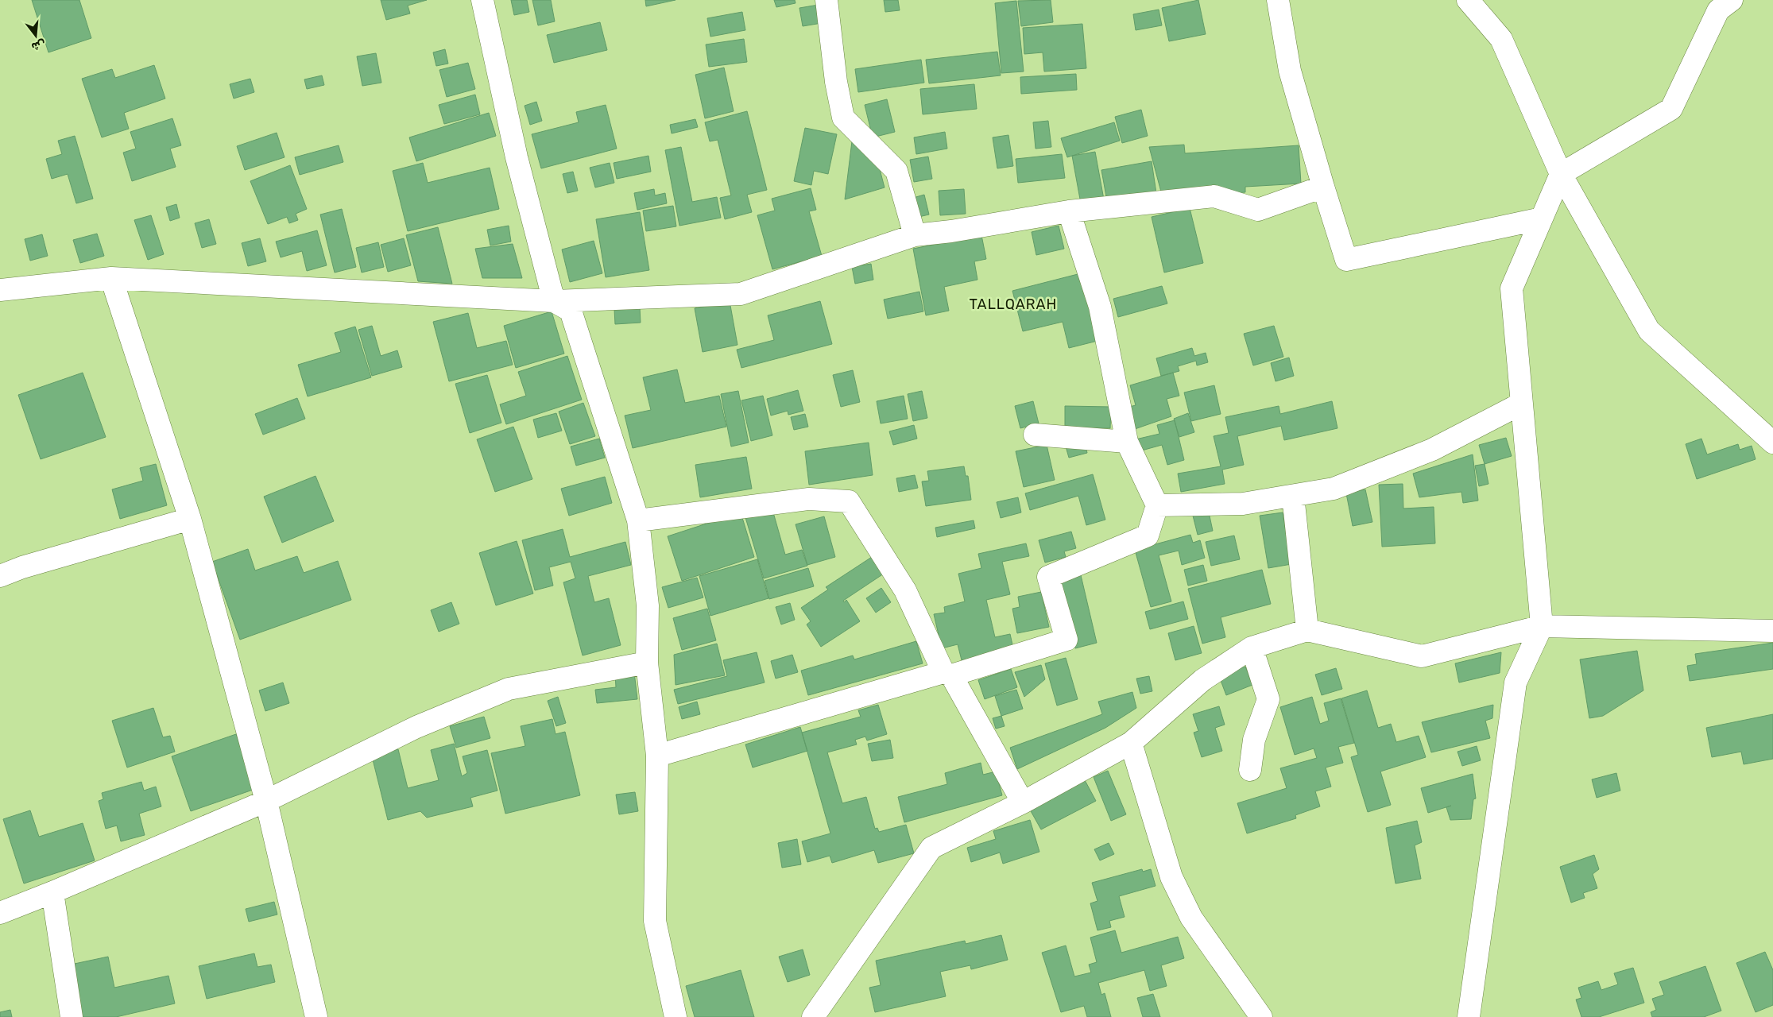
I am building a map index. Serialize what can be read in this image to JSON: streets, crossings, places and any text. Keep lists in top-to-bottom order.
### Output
{
  "districts": ["TALLQARAH"],
  "north": "bottom"
}
